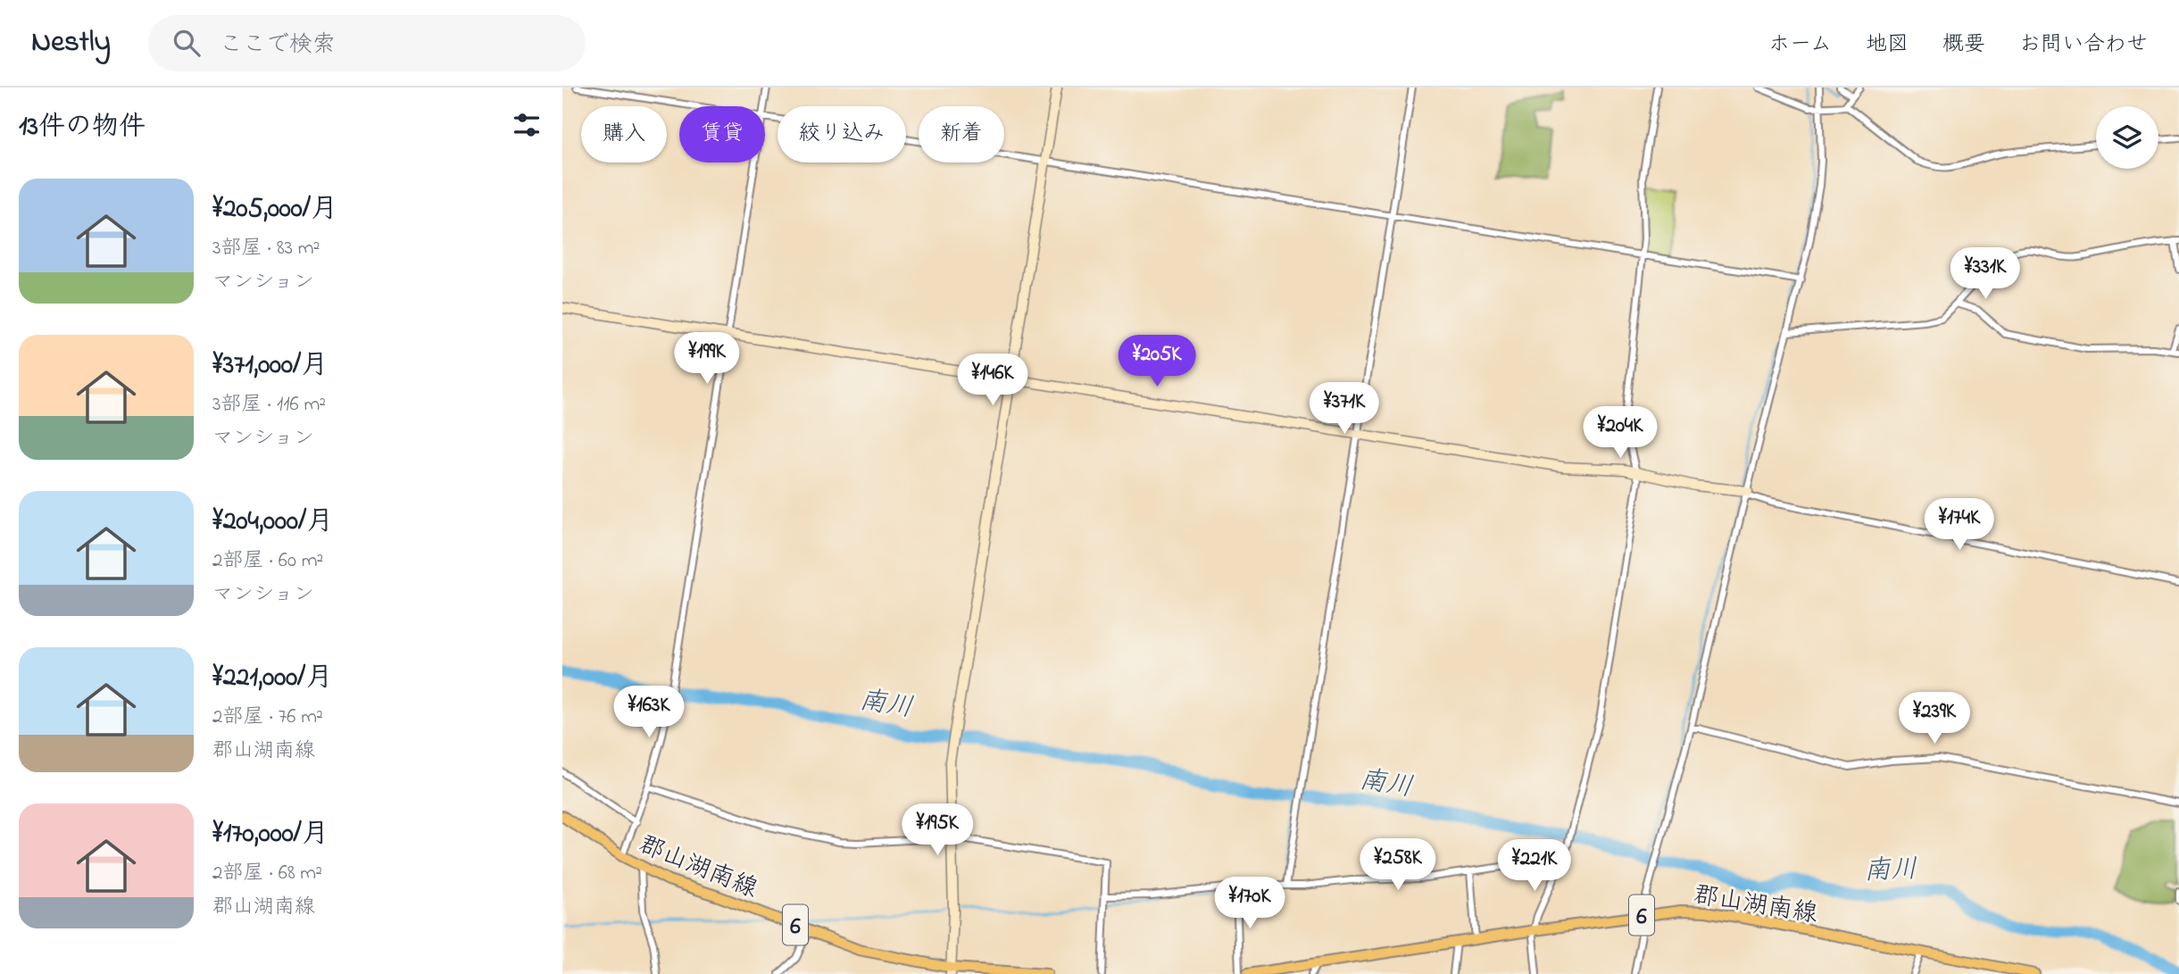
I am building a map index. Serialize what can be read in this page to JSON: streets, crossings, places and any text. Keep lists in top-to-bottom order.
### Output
{
  "streets": {
    "main road": ["郡山湖南線", "6"]
  },
  "water": ["南川"],
  "page": {
    "header": "Nestly",
    "search": "ここで検索",
    "nav": [
      "ホーム",
      "地図",
      "概要",
      "お問い合わせ"
    ],
    "heading": "13件の物件",
    "chip": [
      "購入",
      "賃貸",
      "絞り込み",
      "新着"
    ],
    "list": [
      {
        "name": "¥205,000/月",
        "note": "3部屋 · 83 m² · マンション"
      },
      {
        "name": "¥371,000/月",
        "note": "3部屋 · 116 m² · マンション"
      },
      {
        "name": "¥204,000/月",
        "note": "2部屋 · 60 m² · マンション"
      },
      {
        "name": "¥221,000/月",
        "note": "2部屋 · 76 m² · 郡山湖南線"
      },
      {
        "name": "¥170,000/月",
        "note": "2部屋 · 68 m² · 郡山湖南線"
      }
    ],
    "price": [
      "¥331K",
      "¥199K",
      "¥205K",
      "¥146K",
      "¥371K",
      "¥204K",
      "¥174K",
      "¥163K",
      "¥239K",
      "¥195K",
      "¥258K",
      "¥221K",
      "¥170K"
    ]
  }
}
